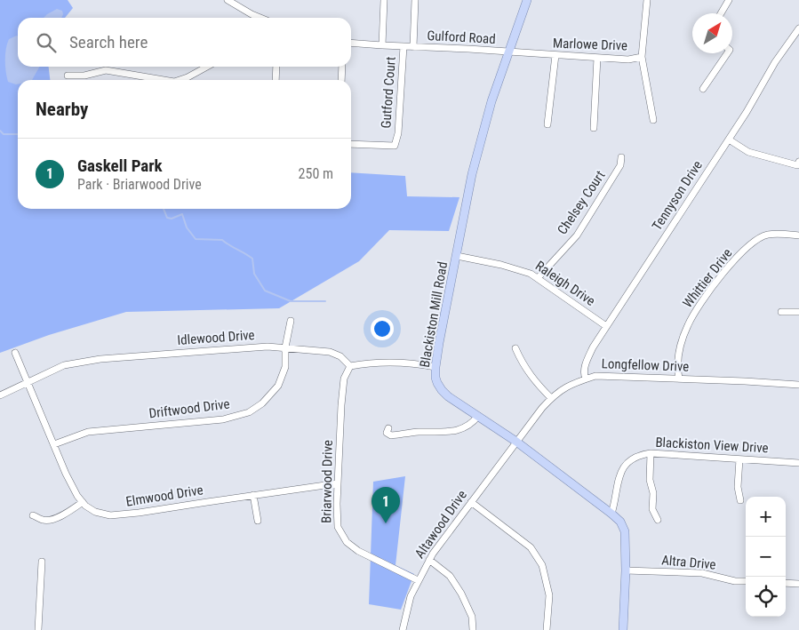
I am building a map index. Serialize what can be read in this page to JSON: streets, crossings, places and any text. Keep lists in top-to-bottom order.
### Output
{
  "streets": {
    "main road": ["Blackiston Mill Road"],
    "street": [
      "Gulford Road",
      "Marlowe Drive",
      "Gutford Court",
      "Tennyson Drive",
      "Chelsey Court",
      "Whittier Drive",
      "Raleigh Drive",
      "Idlewood Drive",
      "Longfellow Drive",
      "Driftwood Drive",
      "Blackiston View Drive",
      "Briarwood Drive",
      "Elmwood Drive",
      "Altawood Drive",
      "Altra Drive"
    ]
  },
  "crossings": [
    ["Gulford Road", "Marlowe Drive"],
    ["Gulford Road", "Gutford Court"],
    ["Gulford Road", "Blackiston Mill Road"],
    ["Marlowe Drive", "Blackiston Mill Road"],
    ["Tennyson Drive", "Raleigh Drive"],
    ["Tennyson Drive", "Longfellow Drive"],
    ["Chelsey Court", "Raleigh Drive"],
    ["Whittier Drive", "Longfellow Drive"],
    ["Raleigh Drive", "Blackiston Mill Road"],
    ["Blackiston Mill Road", "Longfellow Drive"],
    ["Blackiston Mill Road", "Blackiston View Drive"],
    ["Blackiston Mill Road", "Altawood Drive"],
    ["Blackiston Mill Road", "Altra Drive"],
    ["Idlewood Drive", "Driftwood Drive"],
    ["Idlewood Drive", "Briarwood Drive"],
    ["Idlewood Drive", "Elmwood Drive"],
    ["Longfellow Drive", "Altawood Drive"],
    ["Driftwood Drive", "Elmwood Drive"],
    ["Briarwood Drive", "Elmwood Drive"],
    ["Briarwood Drive", "Altawood Drive"]
  ],
  "north": "top right",
  "page": {
    "search": "Search here",
    "heading": "Nearby",
    "list": [
      {
        "mark": "1",
        "name": "Gaskell Park",
        "note": "Park · Briarwood Drive",
        "value": "250 m"
      }
    ],
    "pins": "1",
    "map_buttons": ["+", "−"]
  }
}
